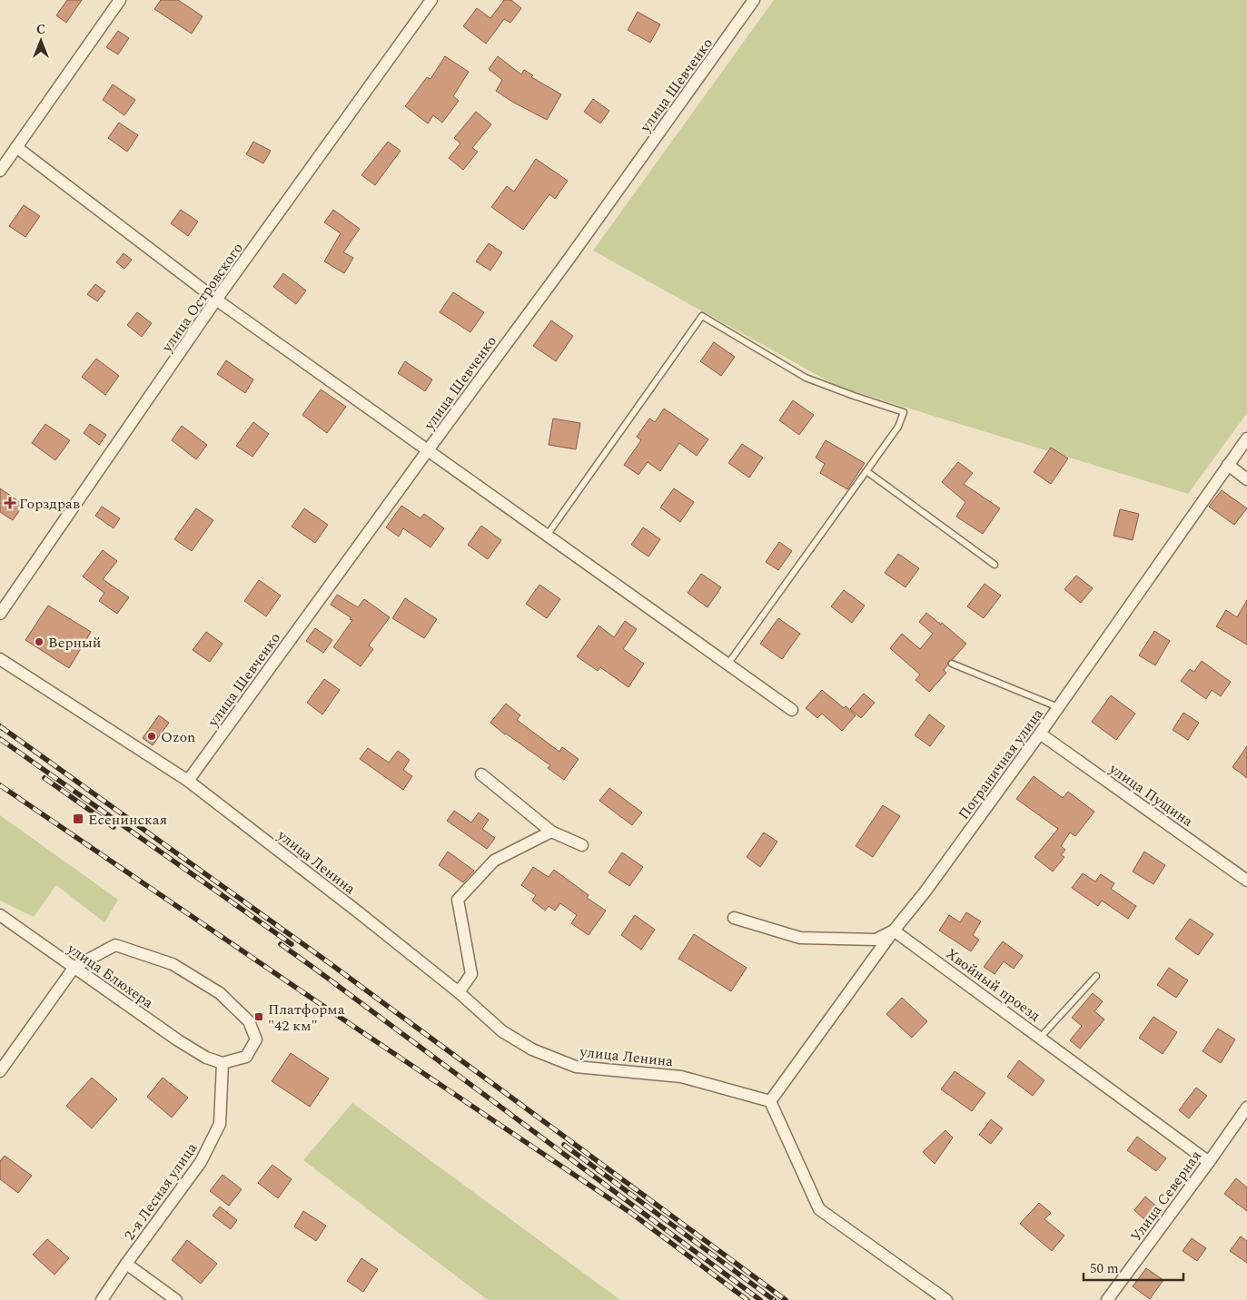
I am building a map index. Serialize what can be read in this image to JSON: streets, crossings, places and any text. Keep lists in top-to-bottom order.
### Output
{
  "streets": {
    "street": [
      "улица Шевченко",
      "улица Островского",
      "Пограничная улица",
      "улица Пущина",
      "улица Ленина",
      "улица Блюхера",
      "Хвойный проезд",
      "2-я Лесная улица",
      "Улица Северная"
    ]
  },
  "crossings": [
    ["улица Шевченко", "улица Ленина"],
    ["Пограничная улица", "улица Пущина"],
    ["Пограничная улица", "улица Ленина"],
    ["Пограничная улица", "Хвойный проезд"],
    ["улица Блюхера", "2-я Лесная улица"],
    ["Хвойный проезд", "Улица Северная"]
  ],
  "places": {
    "health": ["Горздрав"],
    "other": ["Верный", "Ozon"],
    "transit": ["Есенинская", "Платформа \"42 км\""]
  },
  "scale_bar": "50 m",
  "north": "top"
}
